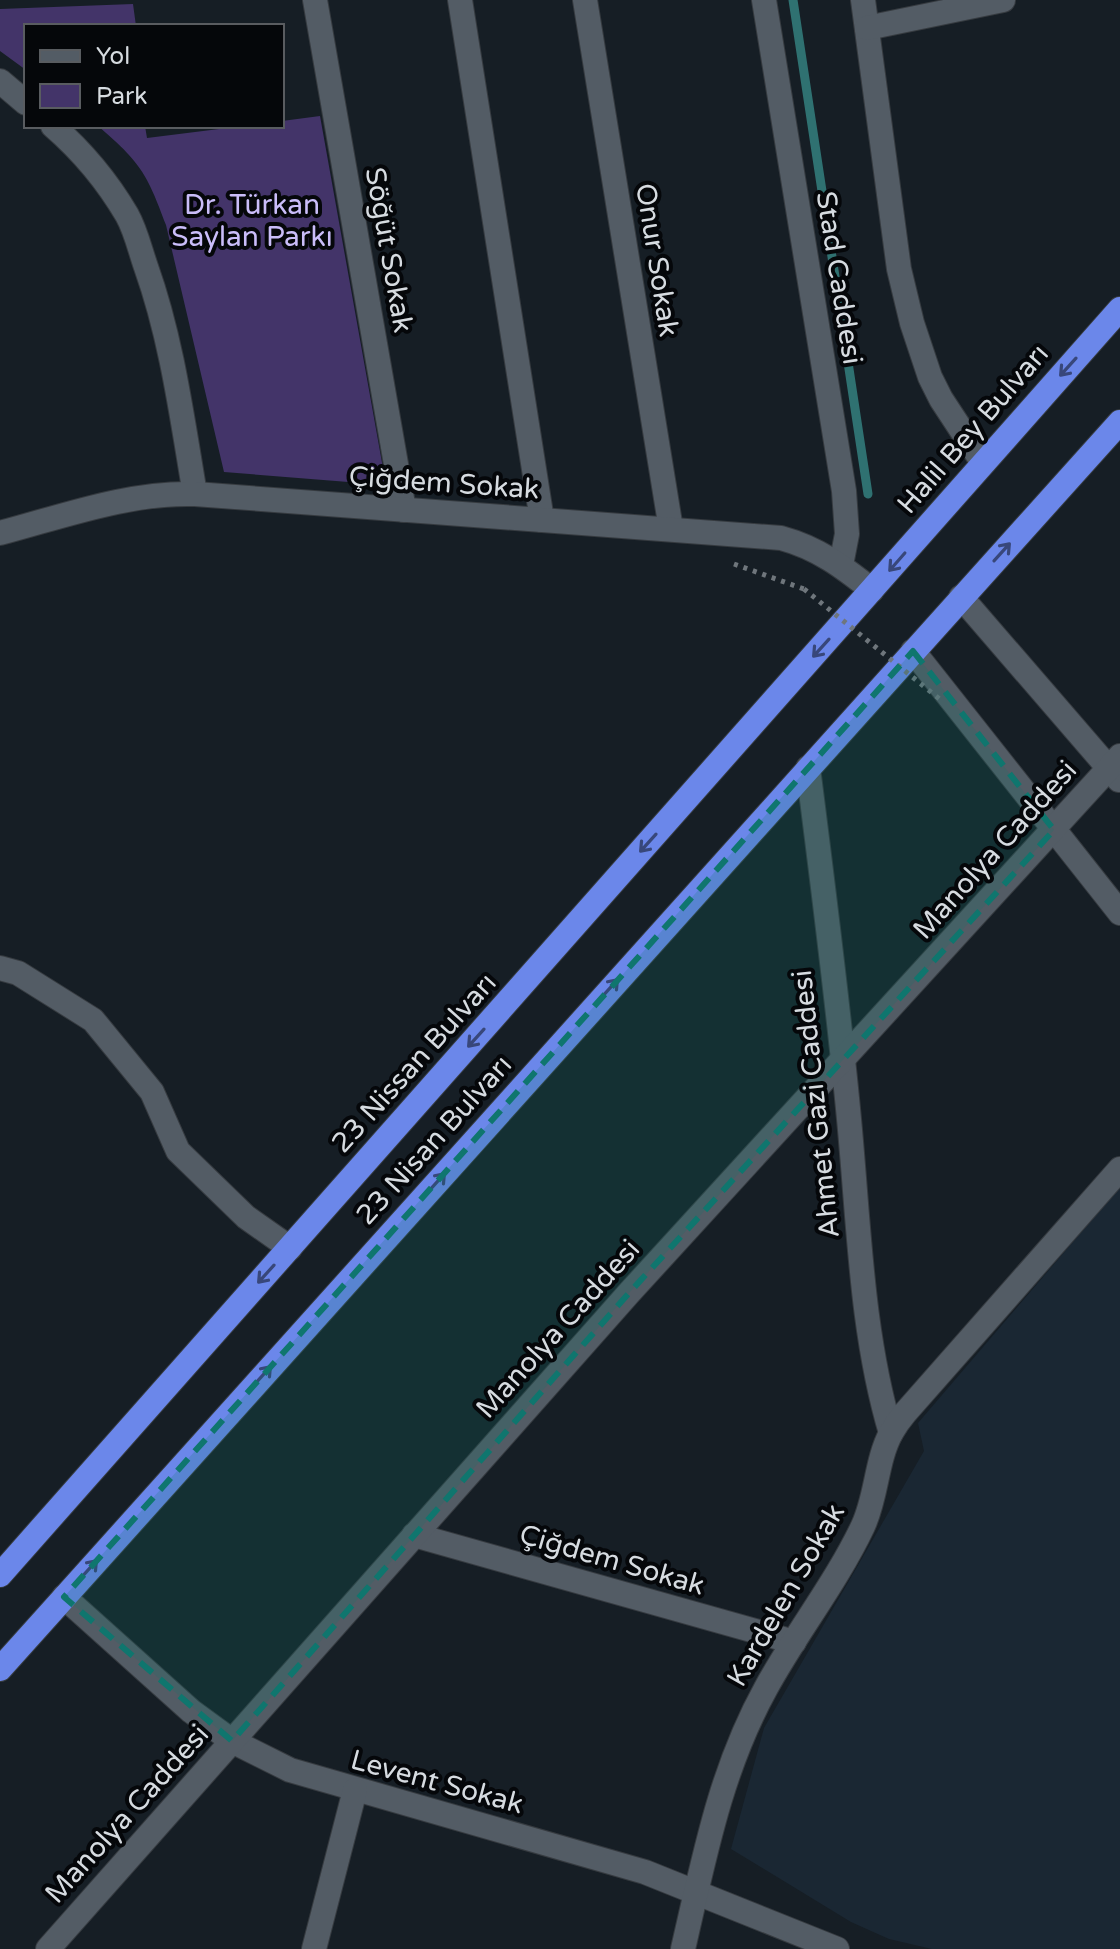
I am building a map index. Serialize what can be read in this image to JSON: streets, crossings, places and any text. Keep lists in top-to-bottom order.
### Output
{
  "streets": {
    "highway": ["Halil Bey Bulvarı", "23 Nissan Bulvarı", "23 Nisan Bulvarı"],
    "street": [
      "Söğüt Sokak",
      "Onur Sokak",
      "Stad Caddesi",
      "Çiğdem Sokak",
      "Manolya Caddesi",
      "Ahmet Gazi Caddesi",
      "Kardelen Sokak",
      "Levent Sokak"
    ]
  },
  "crossings": [
    ["Söğüt Sokak", "Çiğdem Sokak"],
    ["Onur Sokak", "Çiğdem Sokak"],
    ["Stad Caddesi", "Çiğdem Sokak"],
    ["Halil Bey Bulvarı", "Çiğdem Sokak"],
    ["Halil Bey Bulvarı", "23 Nissan Bulvarı"],
    ["Çiğdem Sokak", "Manolya Caddesi"],
    ["Çiğdem Sokak", "23 Nissan Bulvarı"],
    ["Çiğdem Sokak", "Kardelen Sokak"],
    ["Manolya Caddesi", "Ahmet Gazi Caddesi"],
    ["Manolya Caddesi", "Levent Sokak"],
    ["Ahmet Gazi Caddesi", "23 Nisan Bulvarı"],
    ["Ahmet Gazi Caddesi", "Kardelen Sokak"],
    ["23 Nisan Bulvarı", "Levent Sokak"],
    ["Kardelen Sokak", "Levent Sokak"]
  ],
  "one_way": ["23 Nissan Bulvarı", "23 Nisan Bulvarı"],
  "parks": ["Dr. Türkan Saylan Parkı"],
  "legend": ["Yol", "Park"]
}
